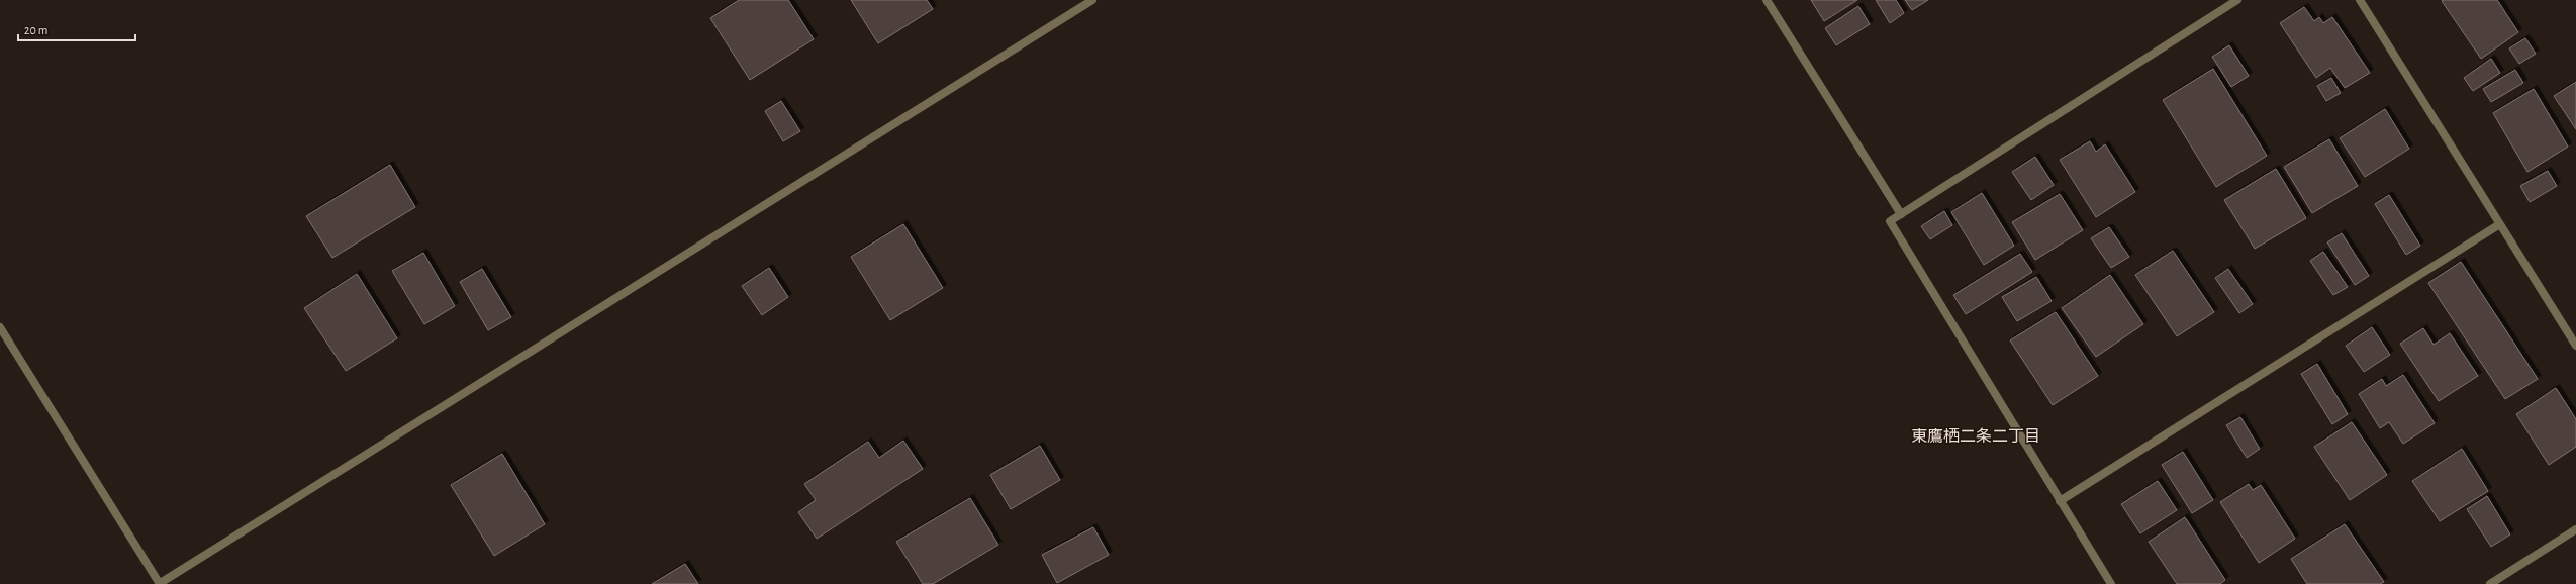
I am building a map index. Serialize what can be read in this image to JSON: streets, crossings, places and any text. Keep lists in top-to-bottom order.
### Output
{
  "districts": ["東鷹栖二条二丁目"],
  "scale_bar": "20 m"
}
